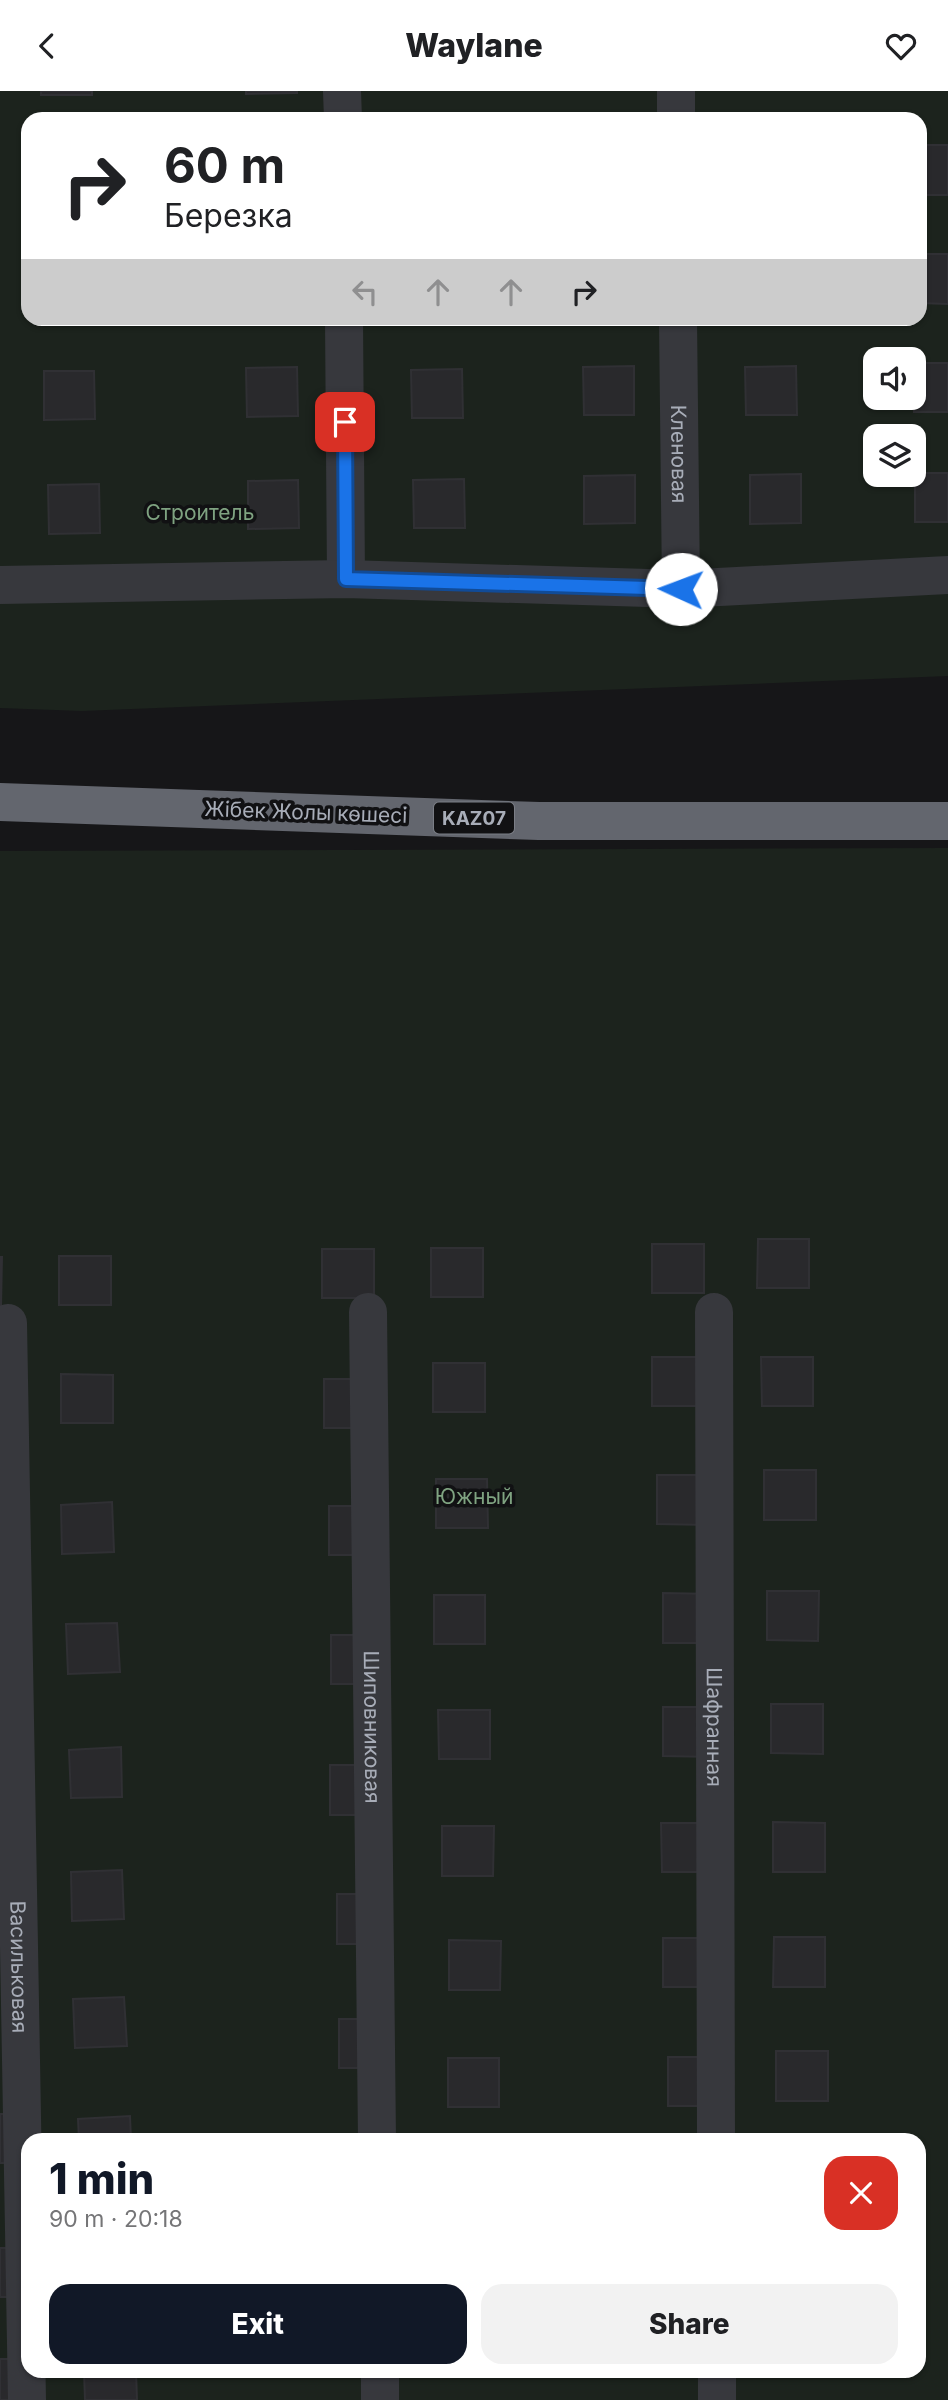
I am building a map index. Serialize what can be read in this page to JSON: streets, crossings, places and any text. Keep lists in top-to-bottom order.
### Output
{
  "streets": {
    "highway": ["Жібек Жолы көшесі", "KAZ07"],
    "street": [
      "Кленовая",
      "Шиповниковая",
      "Шафранная",
      "Васильковая"
    ]
  },
  "parks": ["Строитель", "Южный"],
  "page": {
    "header": "Waylane",
    "turn": ["60 m", "Березка"],
    "heading": ["1 min", "90 m · 20:18"],
    "buttons": ["Exit", "Share"]
  }
}
